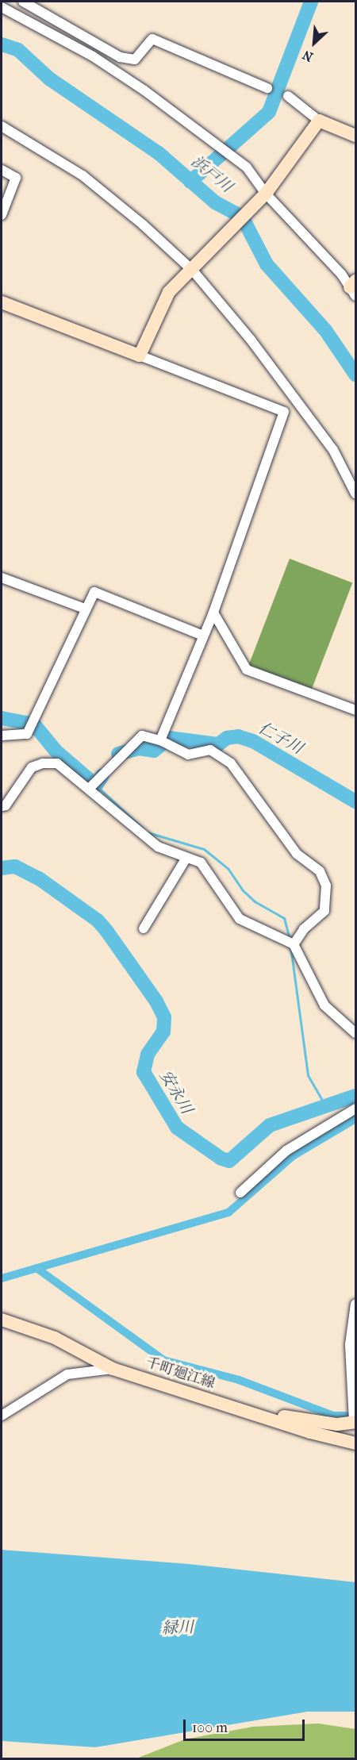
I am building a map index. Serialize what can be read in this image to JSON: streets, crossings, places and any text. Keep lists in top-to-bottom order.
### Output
{
  "streets": {
    "street": ["千町廻江線"]
  },
  "water": [
    "浜戸川",
    "仁子川",
    "安永川",
    "緑川"
  ],
  "scale_bar": "100 m",
  "north": "bottom left"
}
